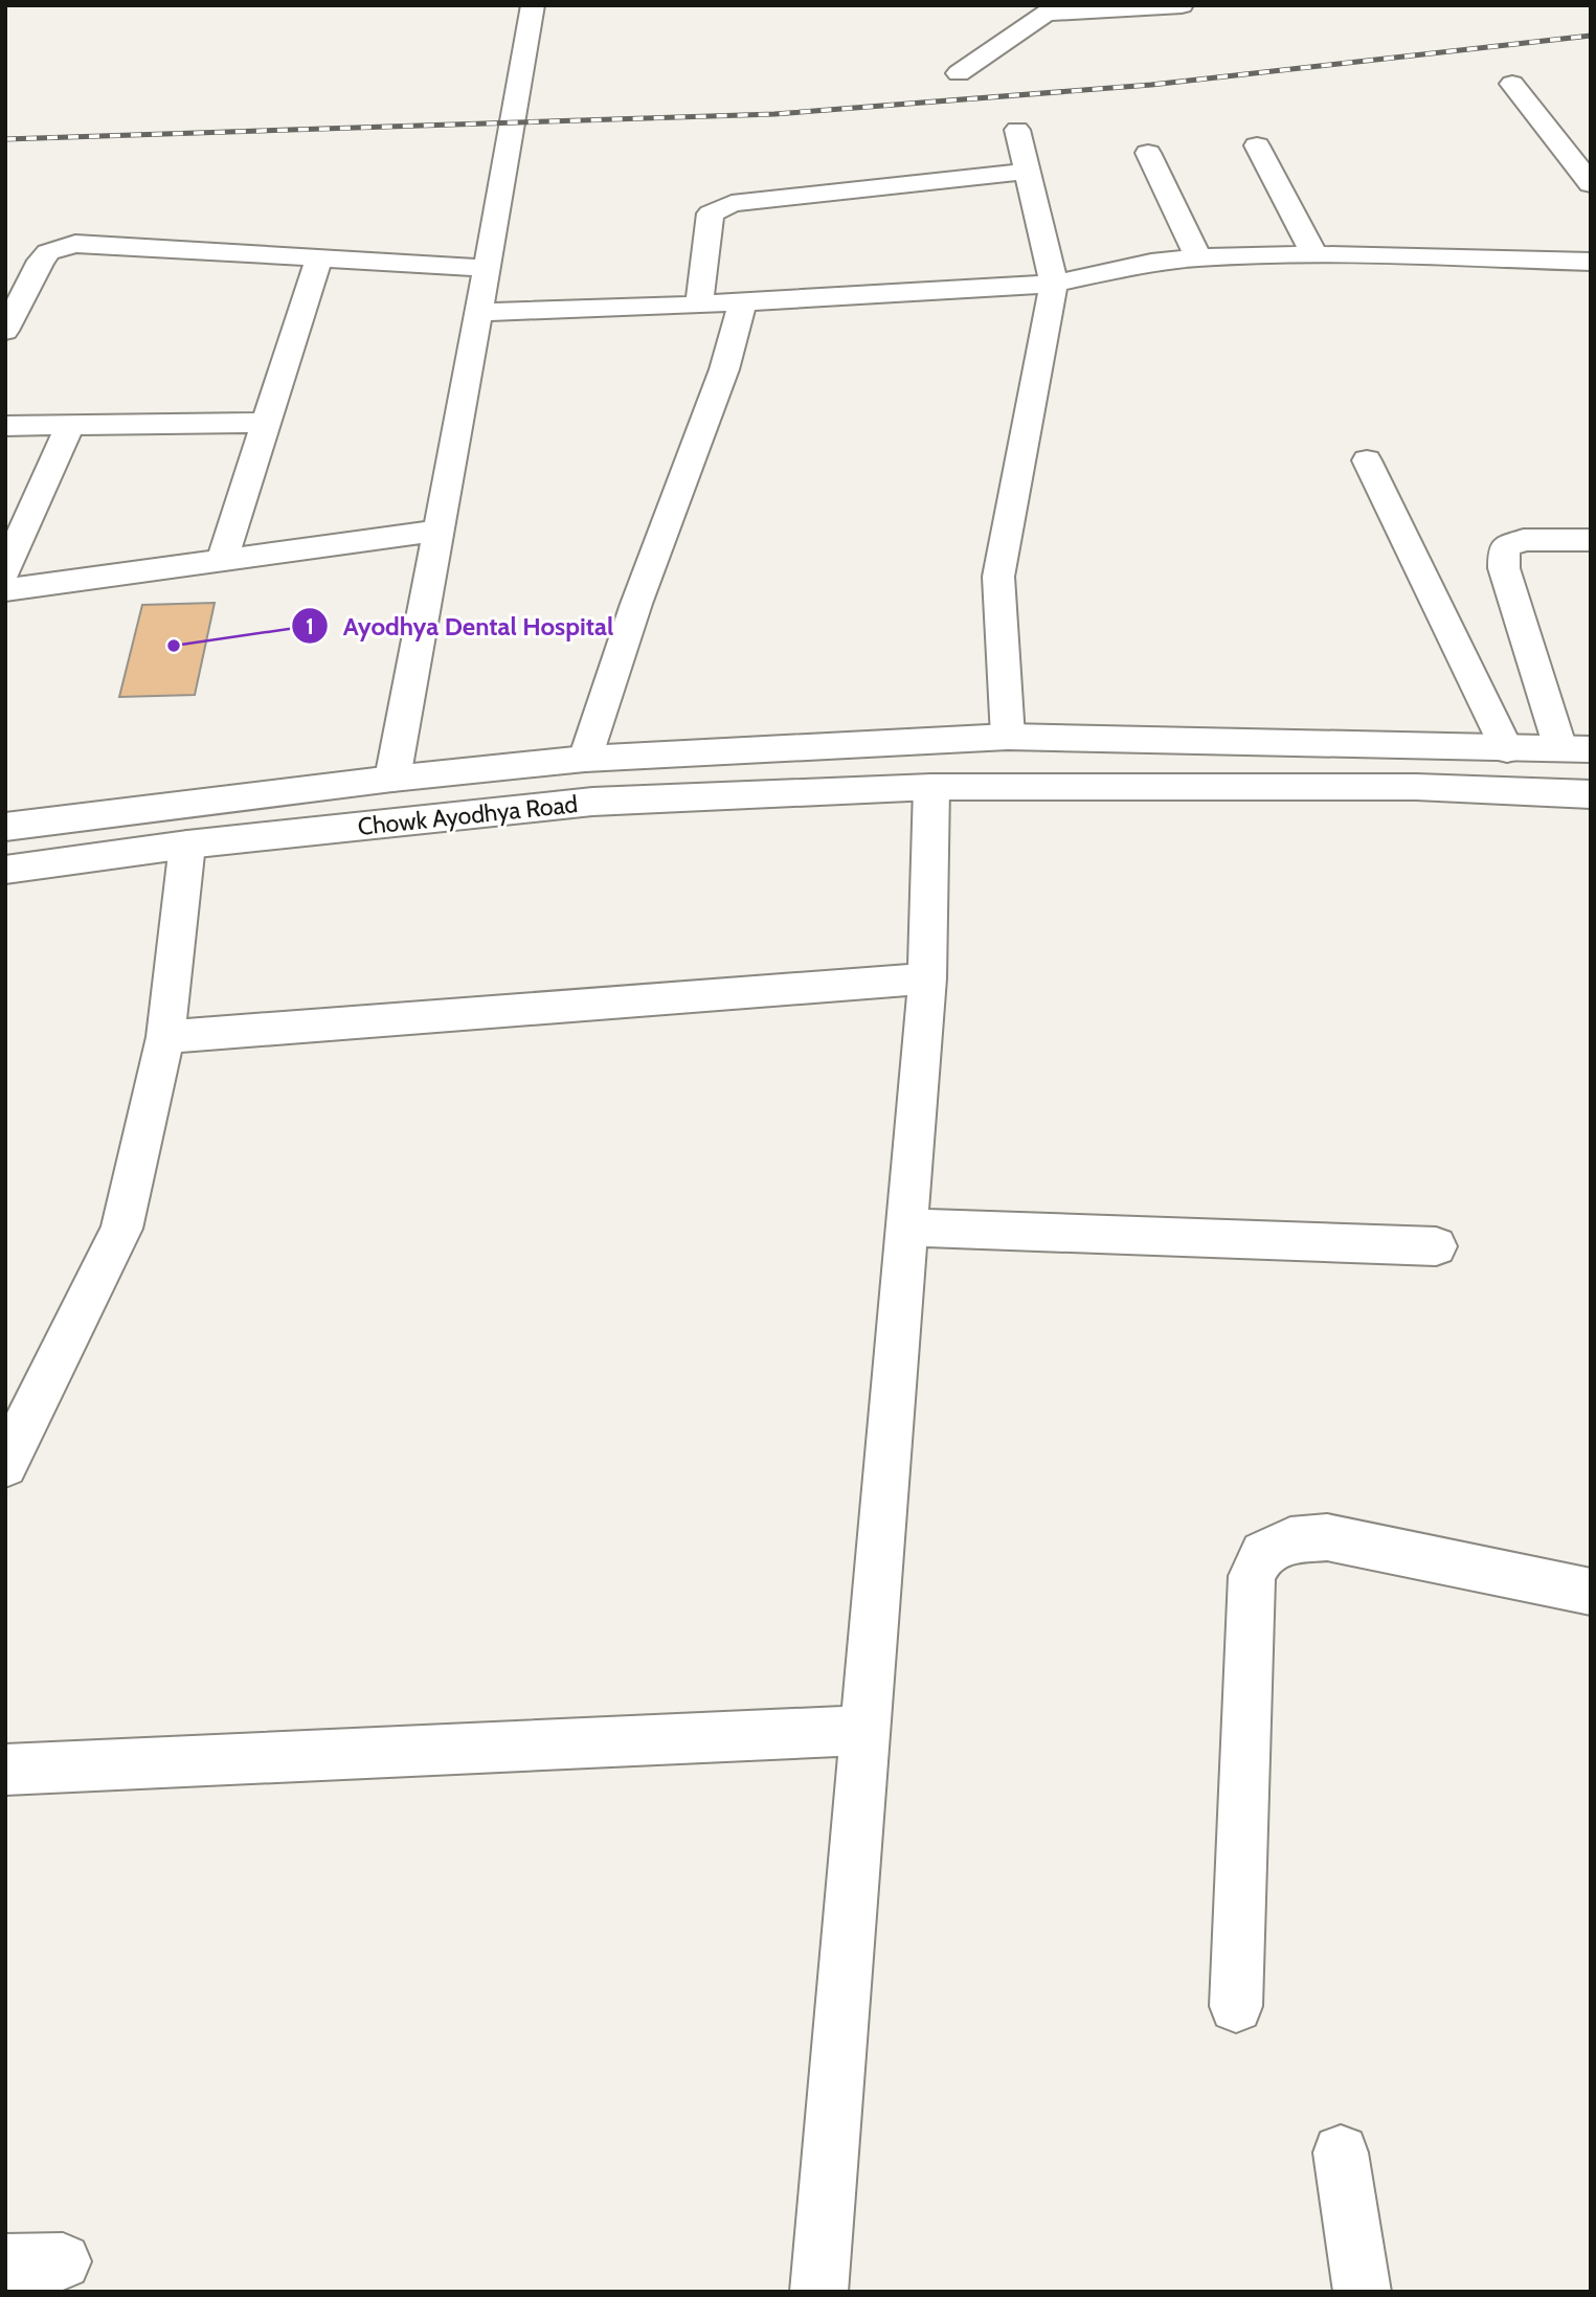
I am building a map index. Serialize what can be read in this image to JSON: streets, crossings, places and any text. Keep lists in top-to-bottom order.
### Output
{
  "streets": {
    "street": ["Chowk Ayodhya Road"]
  },
  "places": ["Ayodhya Dental Hospital"]
}
